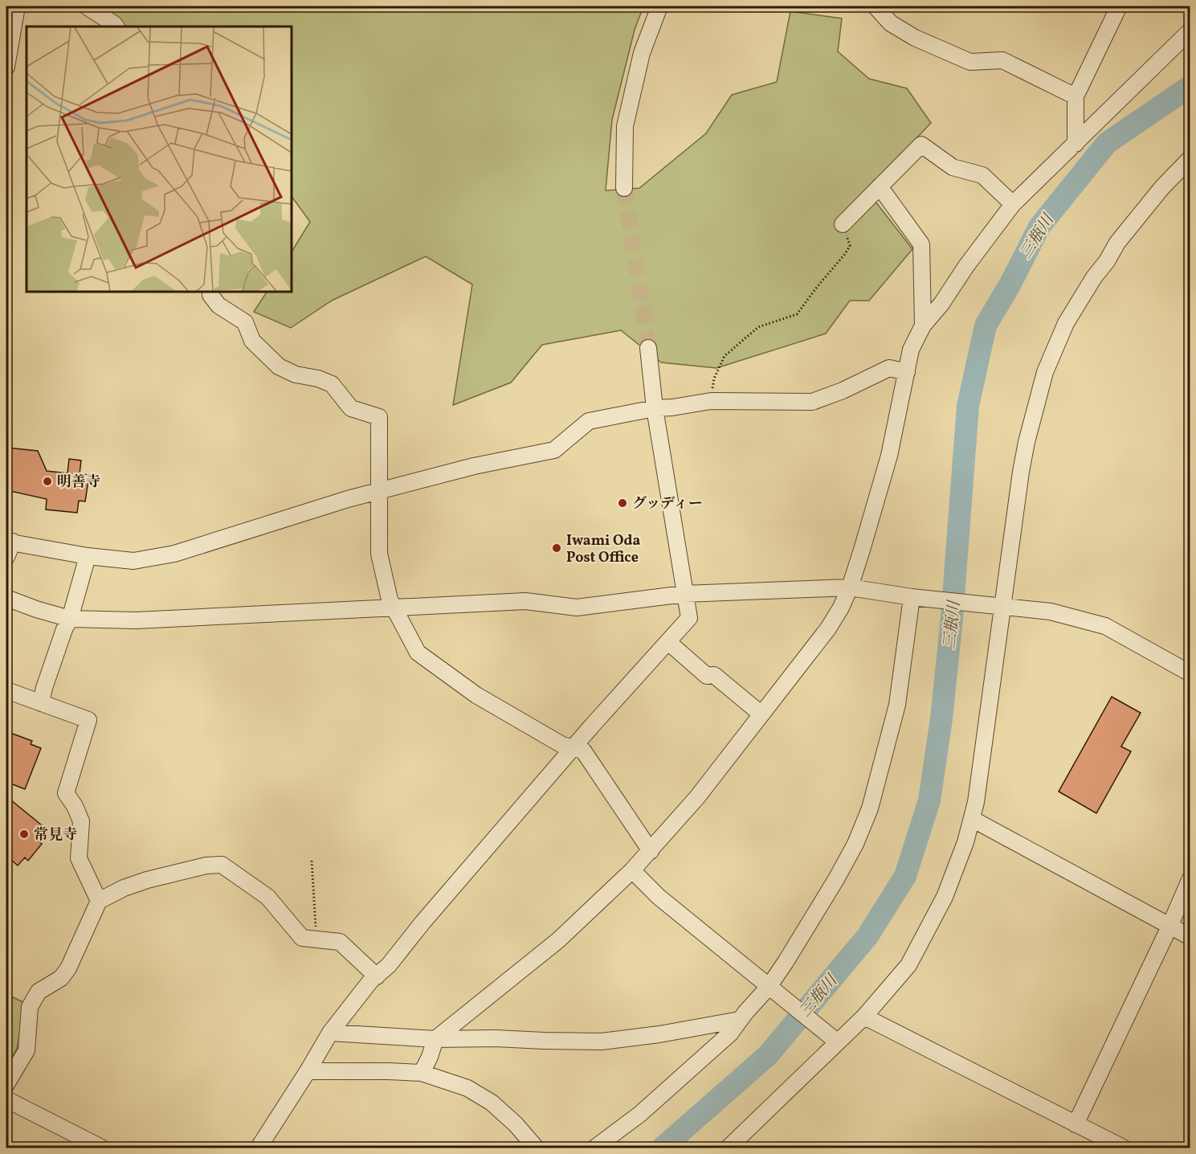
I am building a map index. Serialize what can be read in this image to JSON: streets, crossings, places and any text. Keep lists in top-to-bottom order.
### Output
{
  "water": ["三瓶川"],
  "places": [
    "明善寺",
    "グッディー",
    "Iwami Oda Post Office",
    "常見寺"
  ]
}
